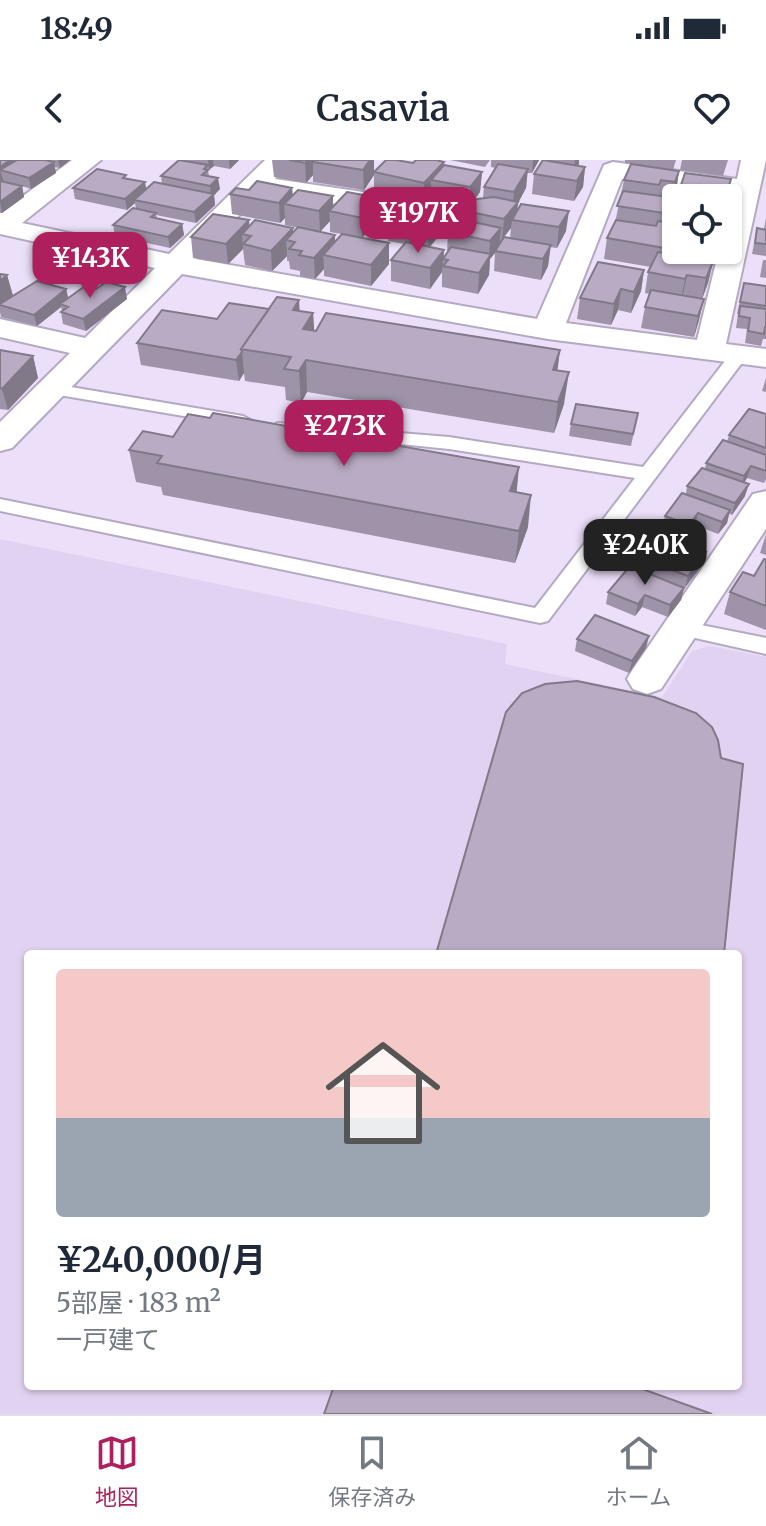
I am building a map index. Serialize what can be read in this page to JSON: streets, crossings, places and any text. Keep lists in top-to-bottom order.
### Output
{
  "page": {
    "status": "18:49",
    "header": "Casavia",
    "price": [
      "¥197K",
      "¥143K",
      "¥273K",
      "¥240K"
    ],
    "list": [
      {
        "name": "¥240,000/月",
        "note": "5部屋 · 183 m² · 一戸建て"
      }
    ],
    "tabs": ["地図", "保存済み", "ホーム"]
  }
}
